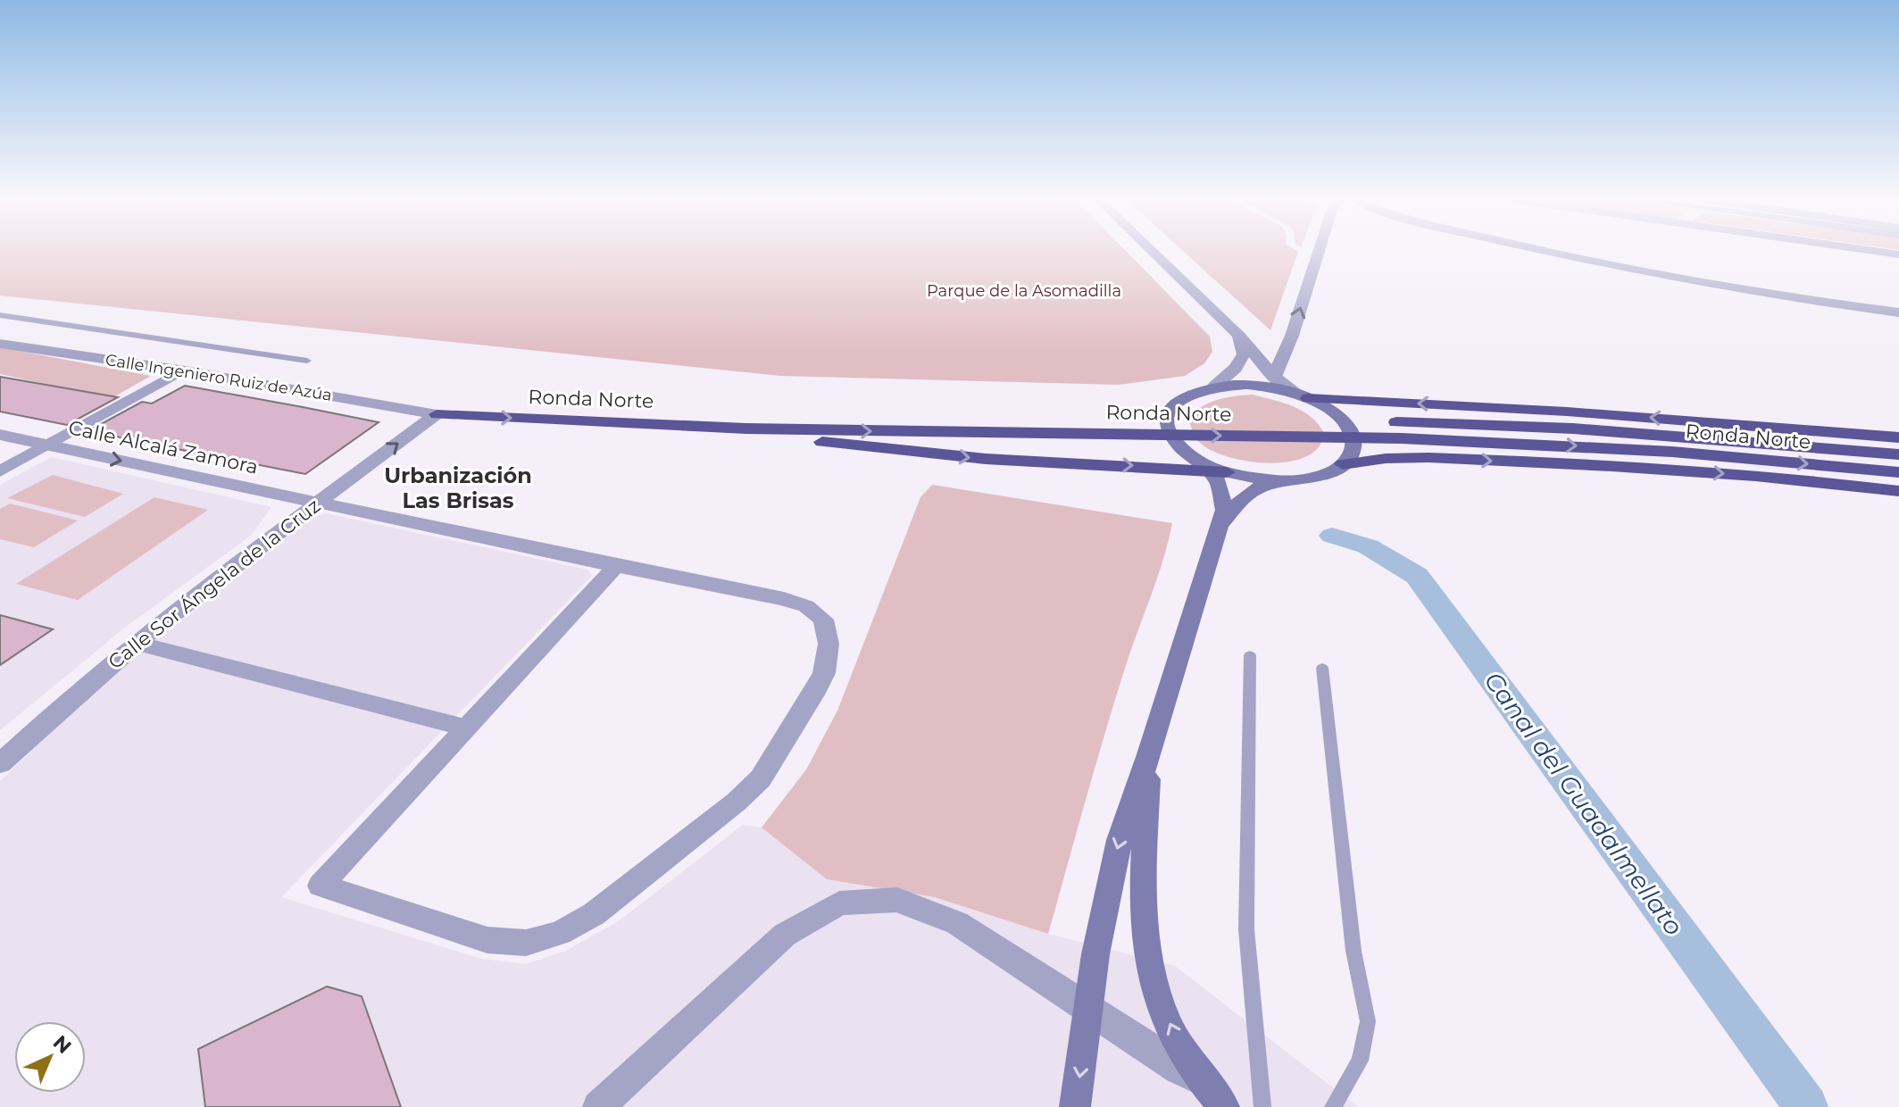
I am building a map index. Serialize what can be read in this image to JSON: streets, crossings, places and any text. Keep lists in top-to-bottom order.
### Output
{
  "streets": {
    "highway": ["Ronda Norte"],
    "street": ["Calle Ingeniero Ruiz de Azúa", "Calle Alcalá Zamora", "Calle Sor Ángela de la Cruz"]
  },
  "crossings": [
    ["Calle Ingeniero Ruiz de Azúa", "Ronda Norte"],
    ["Calle Ingeniero Ruiz de Azúa", "Calle Sor Ángela de la Cruz"],
    ["Ronda Norte", "Calle Sor Ángela de la Cruz"],
    ["Calle Alcalá Zamora", "Calle Sor Ángela de la Cruz"]
  ],
  "districts": ["Urbanización Las Brisas"],
  "water": ["Canal del Guadalmellato"],
  "parks": ["Parque de la Asomadilla"],
  "north": "top right"
}
